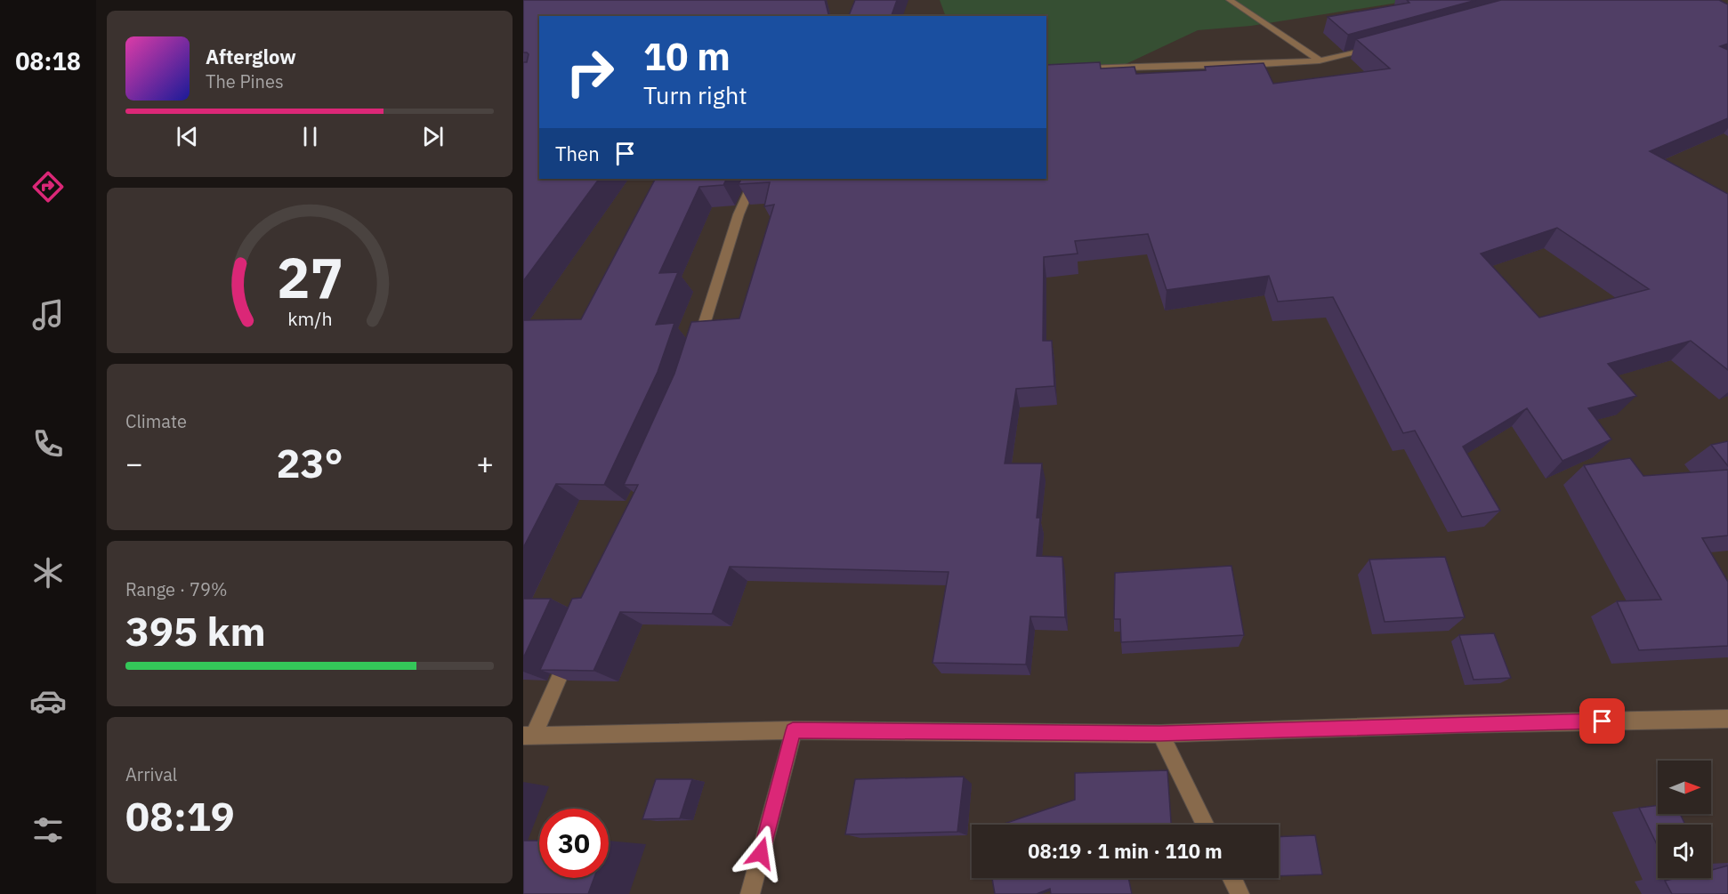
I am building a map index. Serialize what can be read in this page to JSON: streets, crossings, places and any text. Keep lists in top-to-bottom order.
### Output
{
  "north": "right",
  "page": {
    "tabs": "08:18",
    "turn": ["10 m", "Turn right"],
    "song": ["Afterglow", "The Pines"],
    "then": "Then",
    "tile": [
      "Climate",
      ["Range · 79%", "395 km"],
      ["Arrival", "08:19"]
    ],
    "heat": ["−", "23°", "+"],
    "limit": "30",
    "trip": "08:19 · 1 min · 110 m",
    "gauge": ["27", "km/h"]
  }
}
